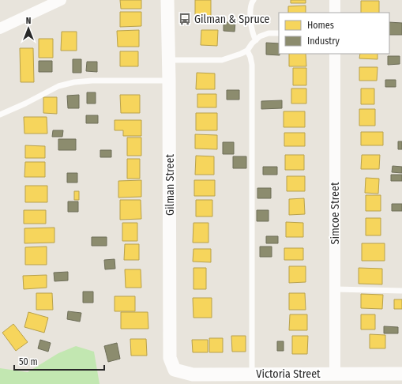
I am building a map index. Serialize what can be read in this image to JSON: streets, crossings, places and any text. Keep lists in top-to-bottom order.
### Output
{
  "streets": {
    "street": ["Gilman Street", "Simcoe Street", "Victoria Street"]
  },
  "crossings": [
    ["Gilman Street", "Victoria Street"],
    ["Simcoe Street", "Victoria Street"]
  ],
  "places": {
    "bus stop": ["Gilman & Spruce"]
  },
  "legend": ["Homes", "Industry"],
  "scale_bar": "50 m",
  "north": "top"
}
